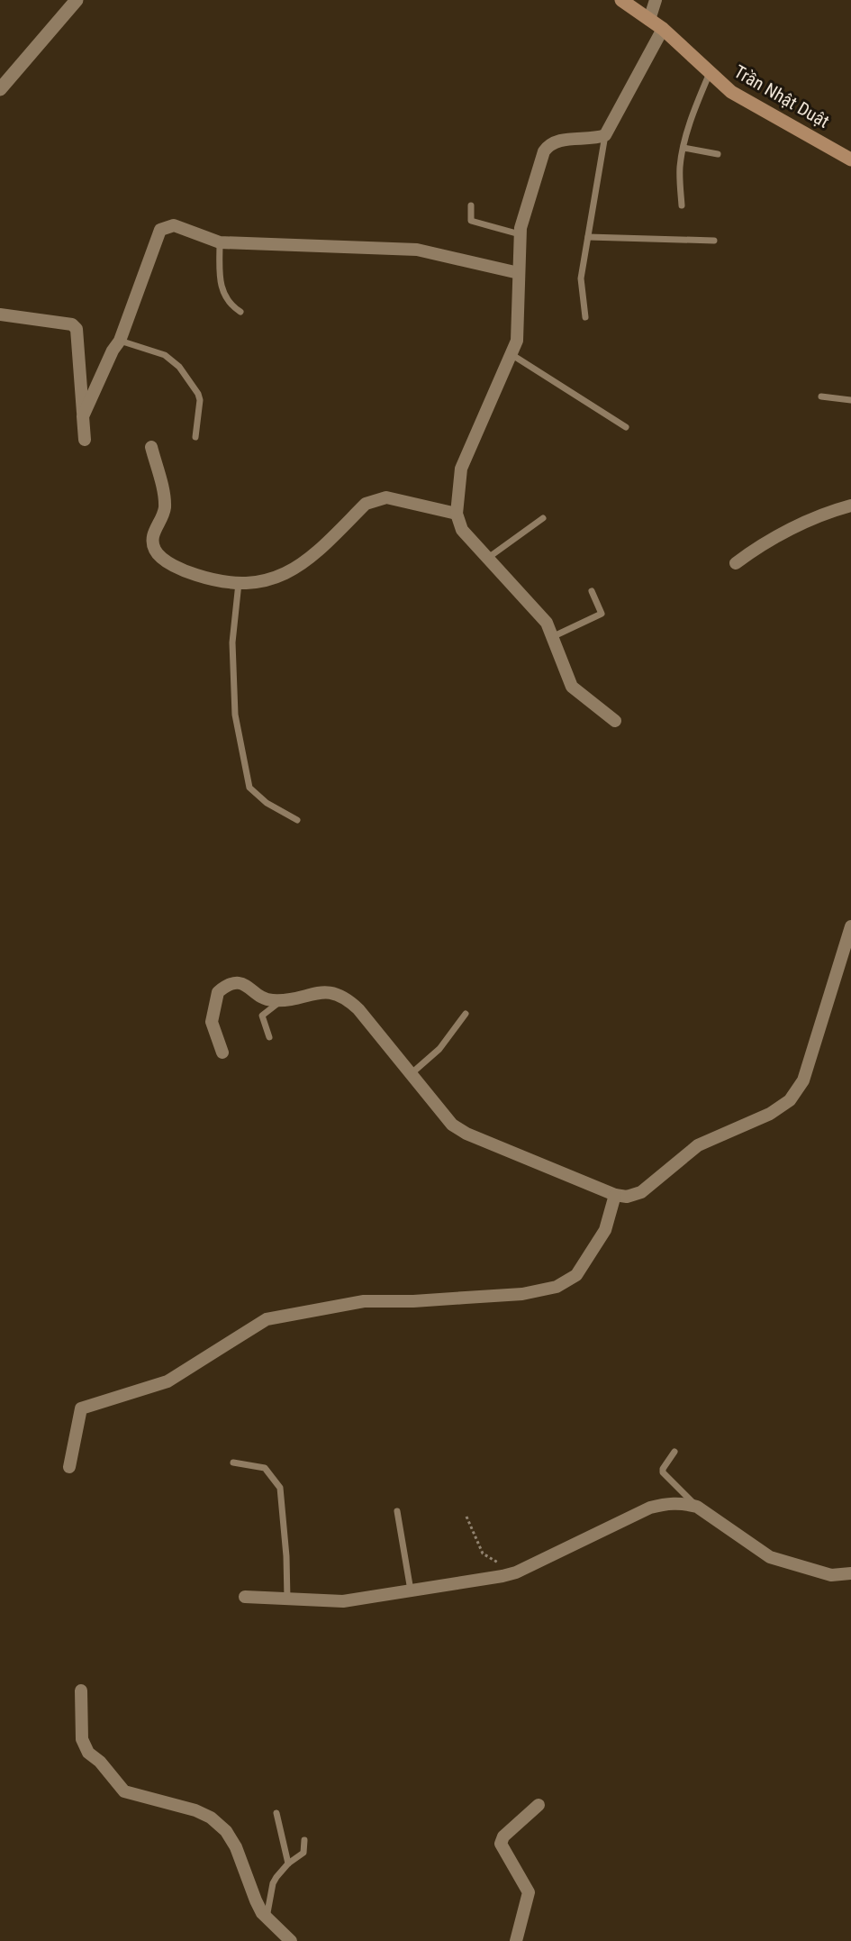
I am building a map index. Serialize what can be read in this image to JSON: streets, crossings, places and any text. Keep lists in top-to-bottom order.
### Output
{
  "streets": {
    "main road": ["Trần Nhật Duật"]
  }
}
